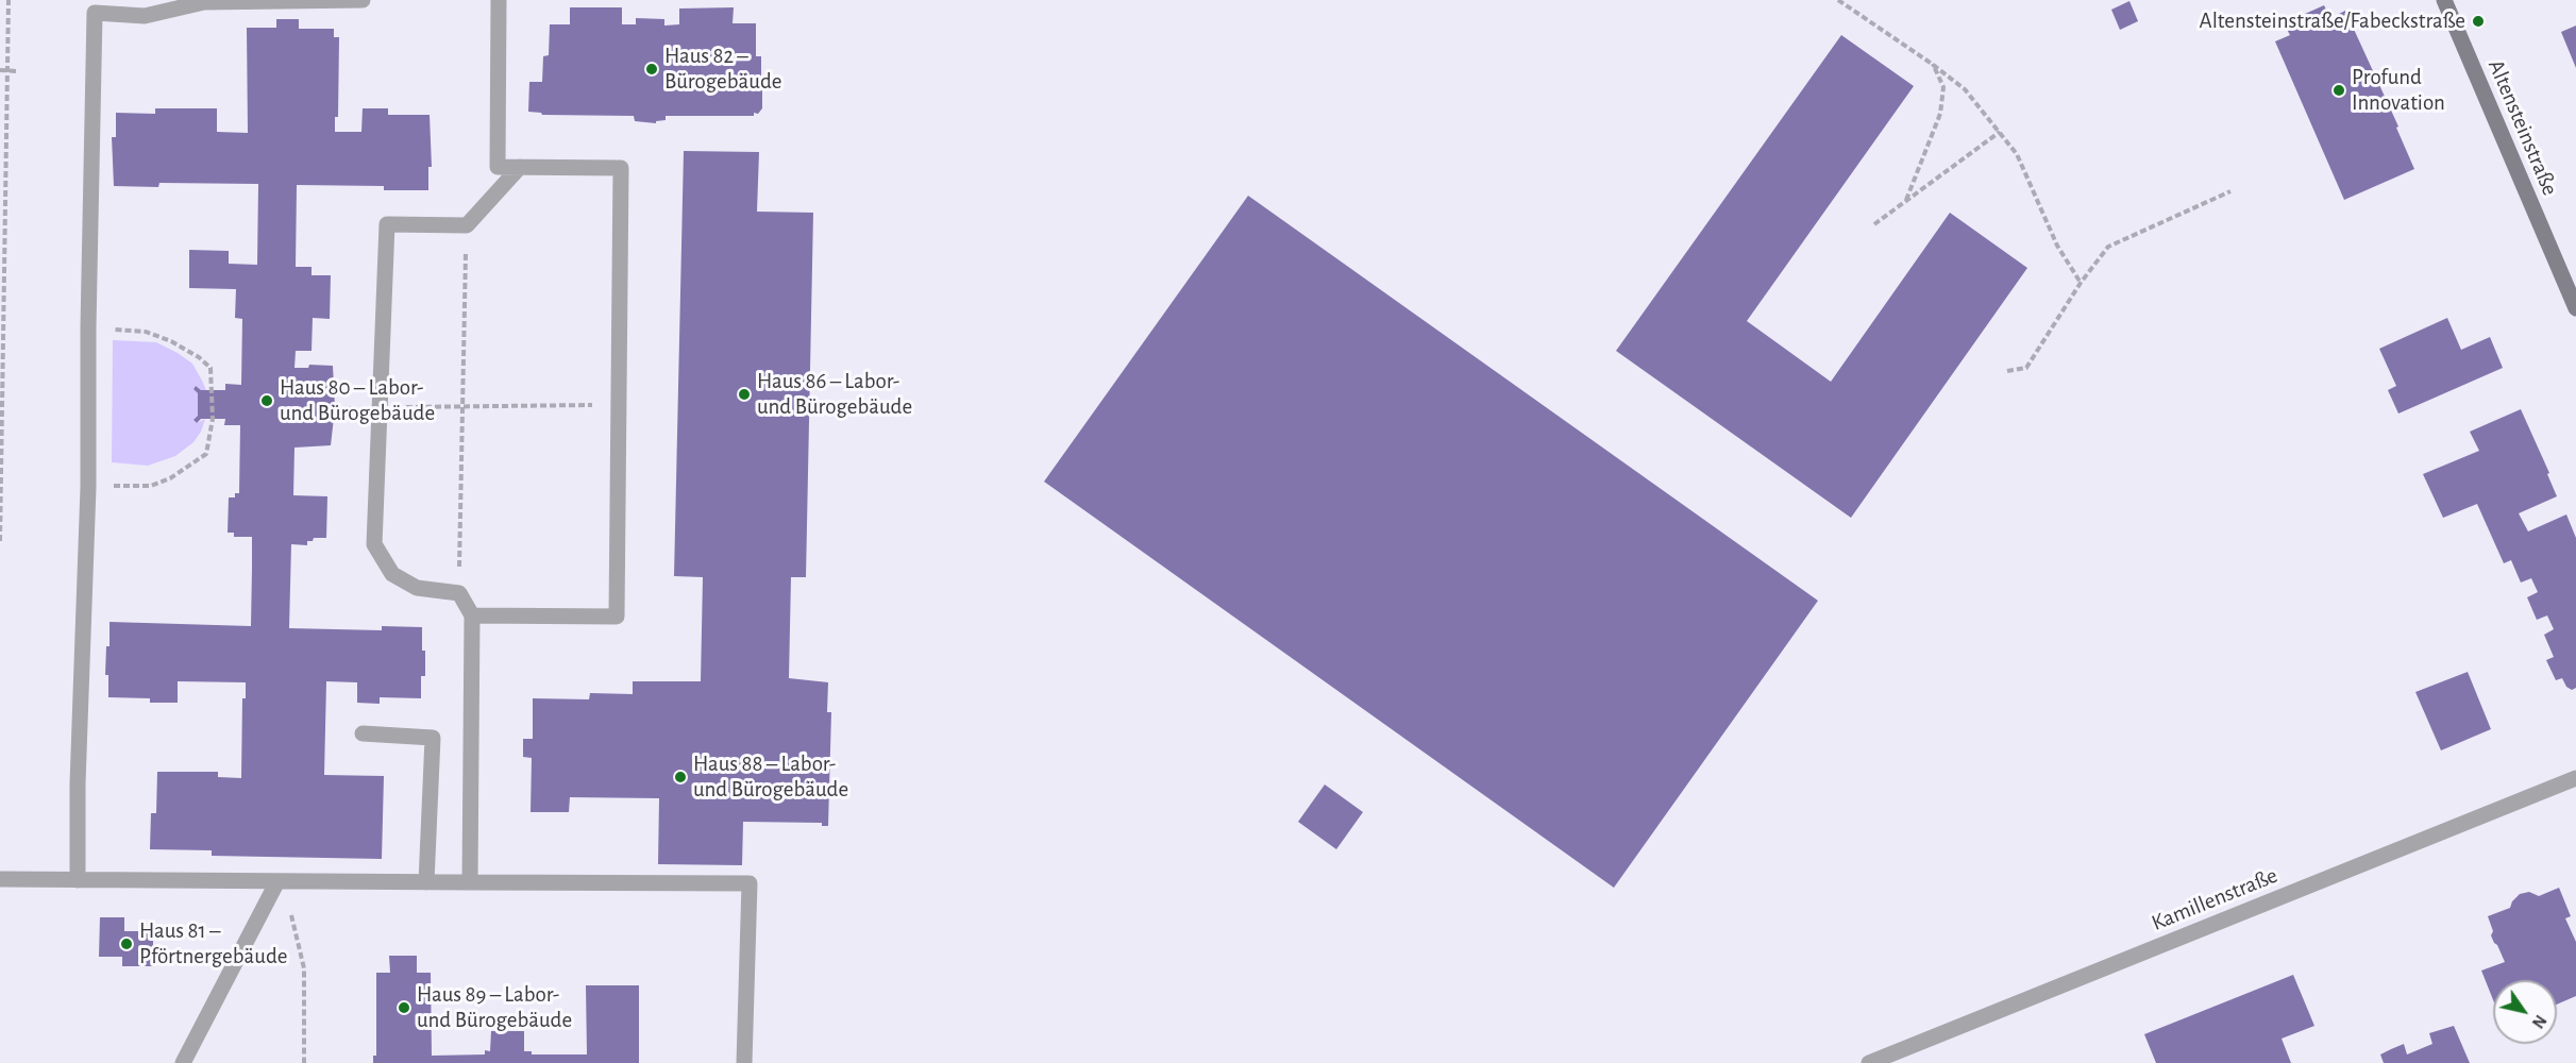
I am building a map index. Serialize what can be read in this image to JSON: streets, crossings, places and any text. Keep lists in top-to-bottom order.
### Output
{
  "streets": {
    "main road": ["Altensteinstraße"],
    "street": ["Kamillenstraße"]
  },
  "places": [
    "Altensteinstraße/Fabeckstraße",
    "Haus 82 – Bürogebäude",
    "Profund Innovation",
    "Haus 86 – Labor- und Bürogebäude",
    "Haus 80 – Labor- und Bürogebäude",
    "Haus 88 – Labor- und Bürogebäude",
    "Haus 81 – Pförtnergebäude",
    "Haus 89 – Labor- und Bürogebäude"
  ],
  "north": "bottom right"
}
